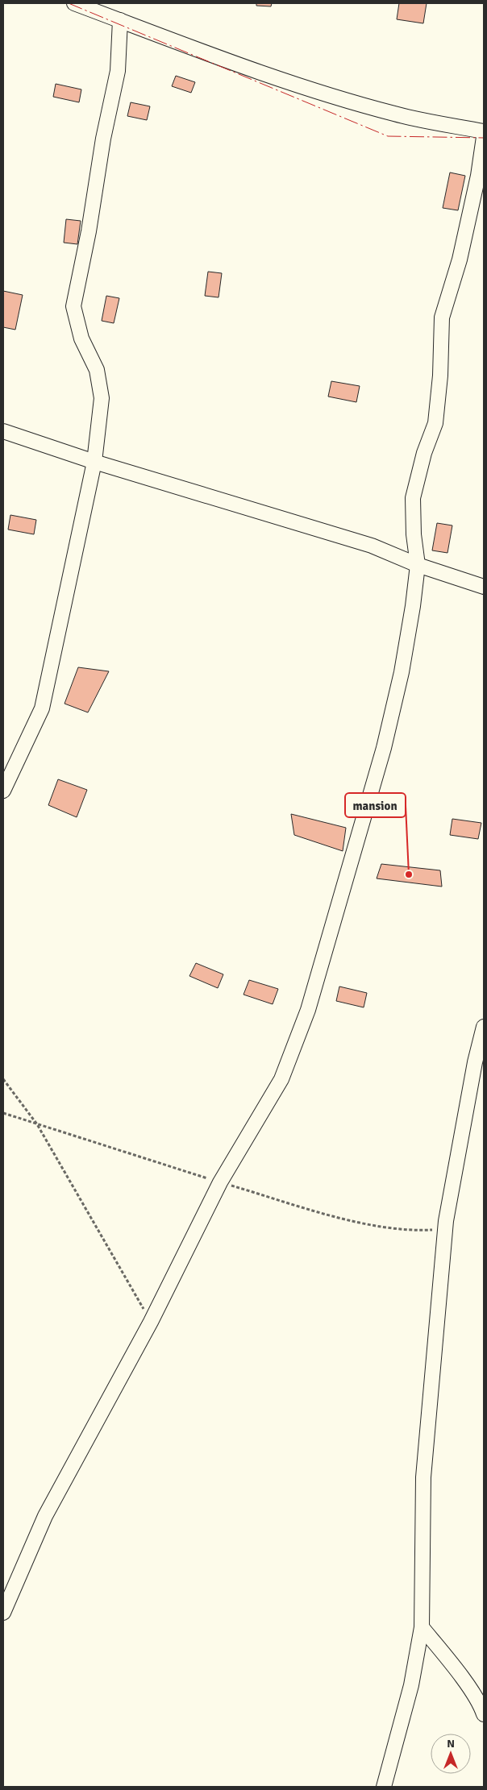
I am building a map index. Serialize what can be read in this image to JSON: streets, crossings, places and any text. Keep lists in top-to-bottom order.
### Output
{
  "places": ["mansion"],
  "north": "top"
}
